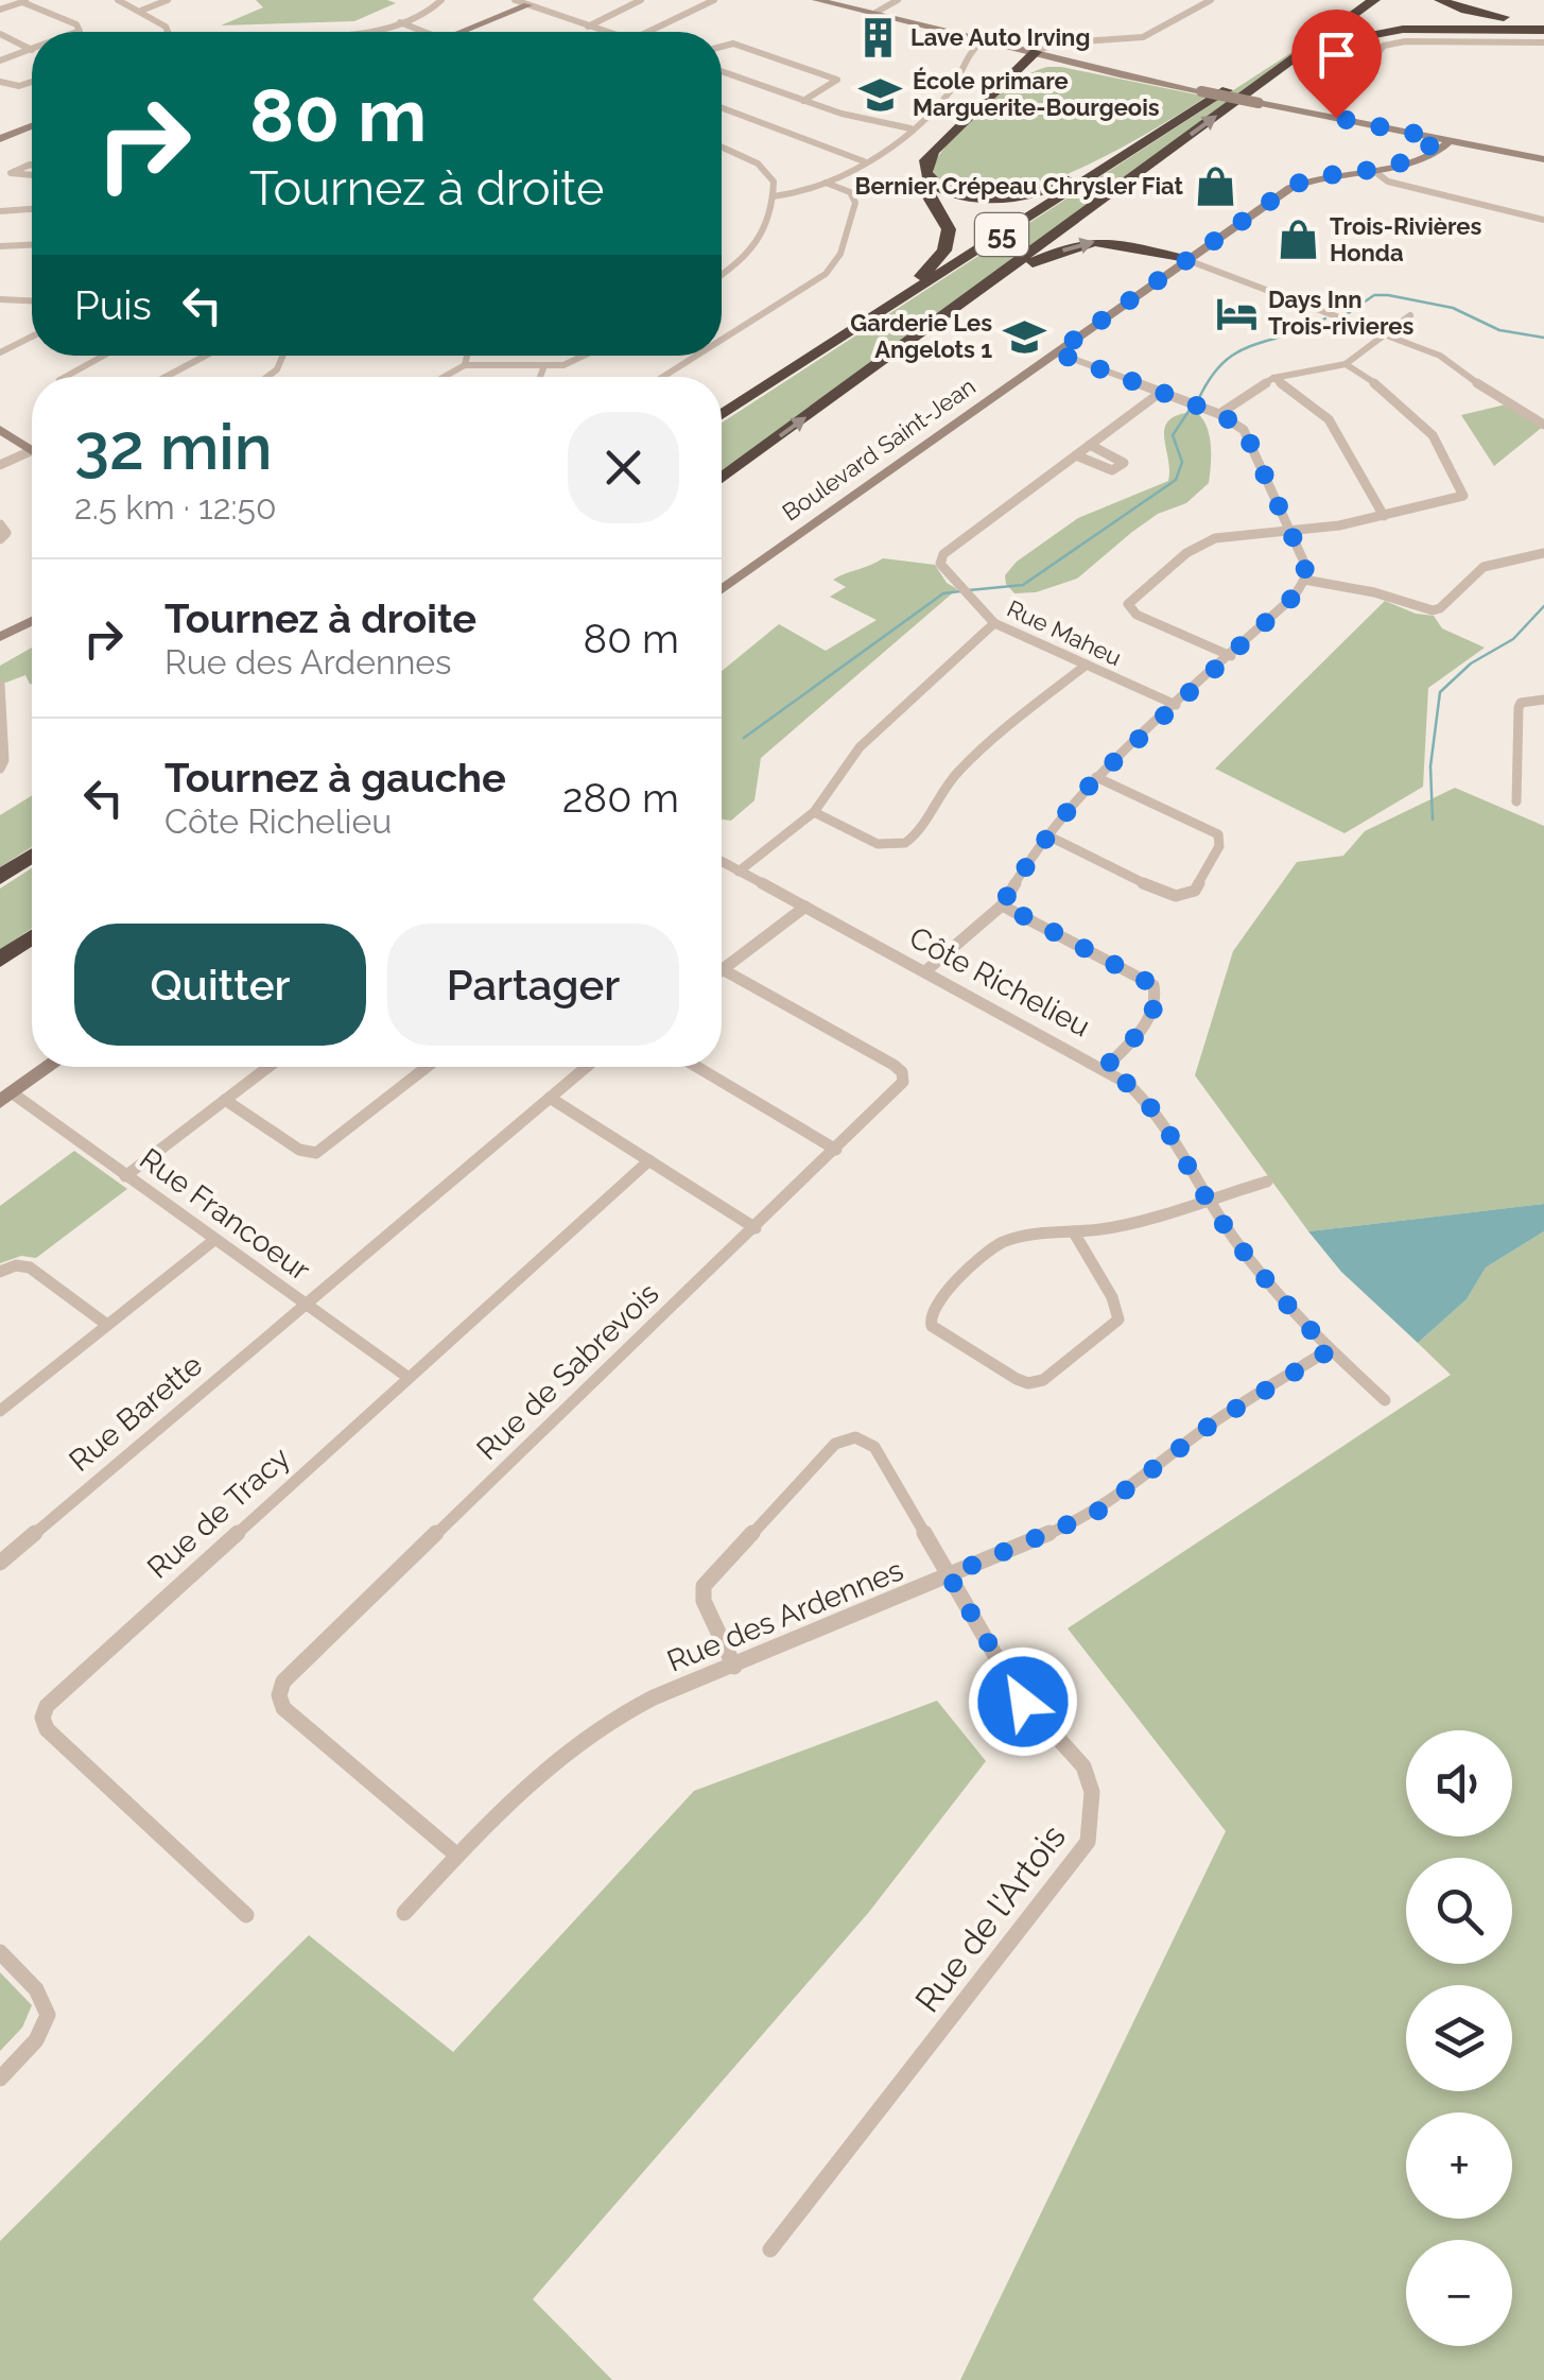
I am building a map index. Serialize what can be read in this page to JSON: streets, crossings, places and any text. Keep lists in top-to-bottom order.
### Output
{
  "streets": {
    "highway": ["55"],
    "street": [
      "Boulevard Saint-Jean",
      "Rue Maheu",
      "Côte Richelieu",
      "Rue Francoeur",
      "Rue de Sabrevois",
      "Rue Barette",
      "Rue de Tracy",
      "Rue des Ardennes",
      "Rue de l'Artois"
    ]
  },
  "crossings": [
    ["Côte Richelieu", "Rue des Ardennes"],
    ["Rue Francoeur", "Rue Barette"],
    ["Rue Francoeur", "Rue de Tracy"],
    ["Rue de Sabrevois", "Rue des Ardennes"],
    ["Rue des Ardennes", "Rue de l'Artois"]
  ],
  "places": {
    "building": ["Lave Auto Irving"],
    "school or university": ["École primare Marguerite-Bourgeois", "Garderie Les Angelots 1"],
    "shop": ["Bernier Crépeau Chrysler Fiat", "Trois-Rivières Honda"],
    "hotel": ["Days Inn Trois-rivieres"]
  },
  "page": {
    "turn": ["80 m", "Tournez à droite"],
    "then": "Puis",
    "heading": ["32 min", "2.5 km · 12:50"],
    "list": [
      {
        "name": "Tournez à droite",
        "note": "Rue des Ardennes",
        "value": "80 m"
      },
      {
        "name": "Tournez à gauche",
        "note": "Côte Richelieu",
        "value": "280 m"
      }
    ],
    "buttons": ["Quitter", "Partager"],
    "map_buttons": ["+", "−"]
  }
}
